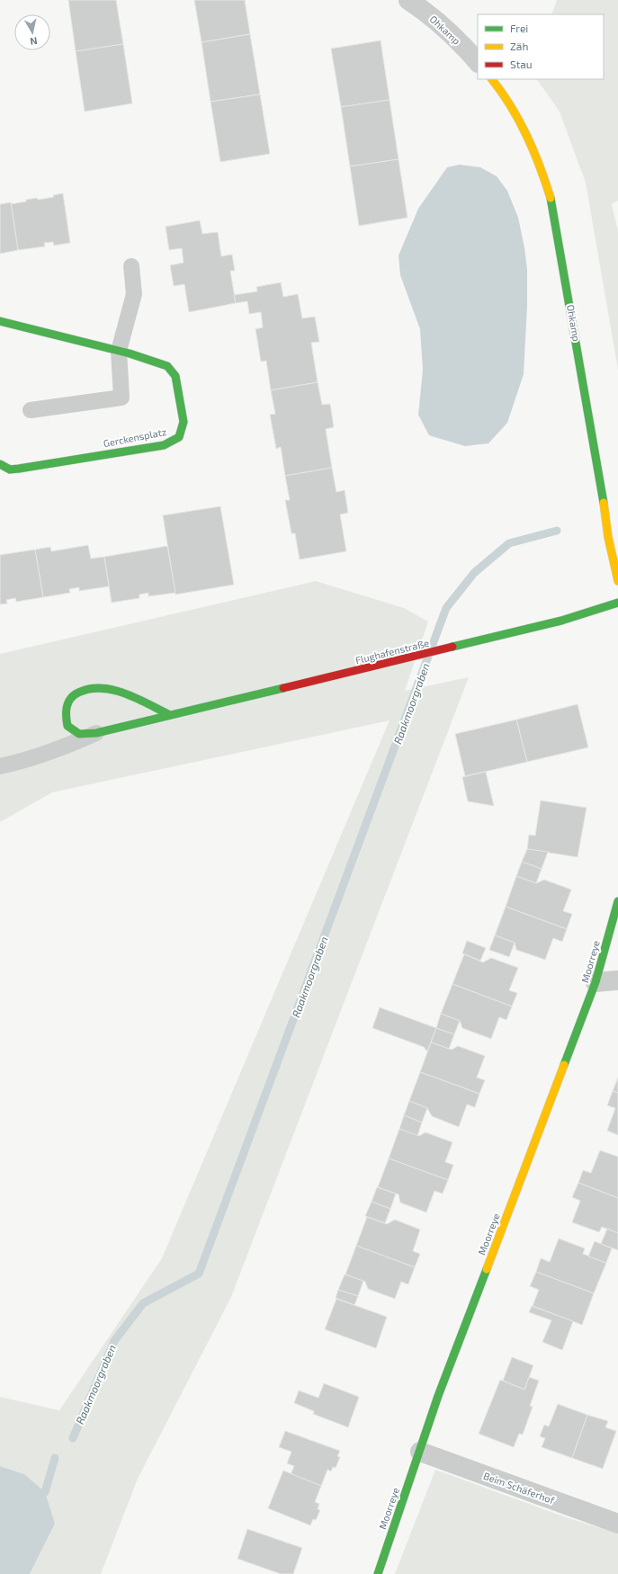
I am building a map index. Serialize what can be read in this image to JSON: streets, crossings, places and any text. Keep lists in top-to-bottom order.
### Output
{
  "streets": {
    "street": [
      "Ohkamp",
      "Gerckensplatz",
      "Flughafenstraße",
      "Moorreye",
      "Beim Schäferhof"
    ]
  },
  "crossings": [
    ["Moorreye", "Beim Schäferhof"]
  ],
  "water": ["Raakmoorgraben"],
  "legend": ["Frei", "Zäh", "Stau"],
  "north": "bottom"
}
